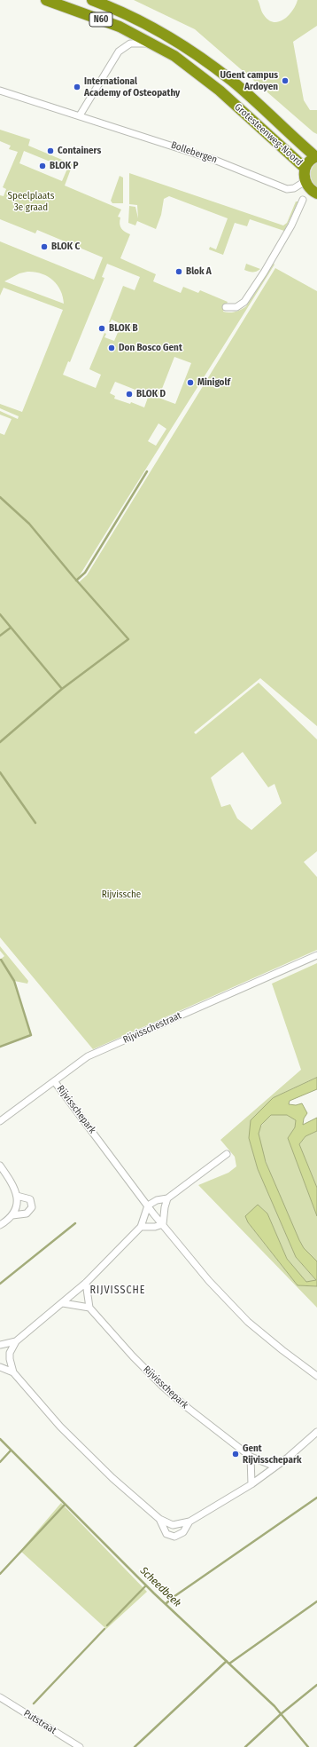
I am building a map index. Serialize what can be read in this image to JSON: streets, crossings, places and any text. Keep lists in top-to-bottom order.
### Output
{
  "streets": {
    "highway": ["N60", "Grotesteenweg-Noord"],
    "street": [
      "Bollebergen",
      "Rijvisschestraat",
      "Rijvisschepark",
      "Putstraat"
    ]
  },
  "crossings": [
    ["Grotesteenweg-Noord", "Bollebergen"],
    ["Rijvisschestraat", "Rijvisschepark"]
  ],
  "districts": ["RIJVISSCHE"],
  "water": ["Scheedbeek"],
  "parks": ["Speelplaats 3e graad", "Rijvissche"],
  "places": [
    "UGent campus Ardoyen",
    "International Academy of Osteopathy",
    "Containers",
    "BLOK P",
    "BLOK C",
    "Blok A",
    "BLOK B",
    "Don Bosco Gent",
    "Minigolf",
    "BLOK D",
    "Gent Rijvisschepark"
  ]
}
